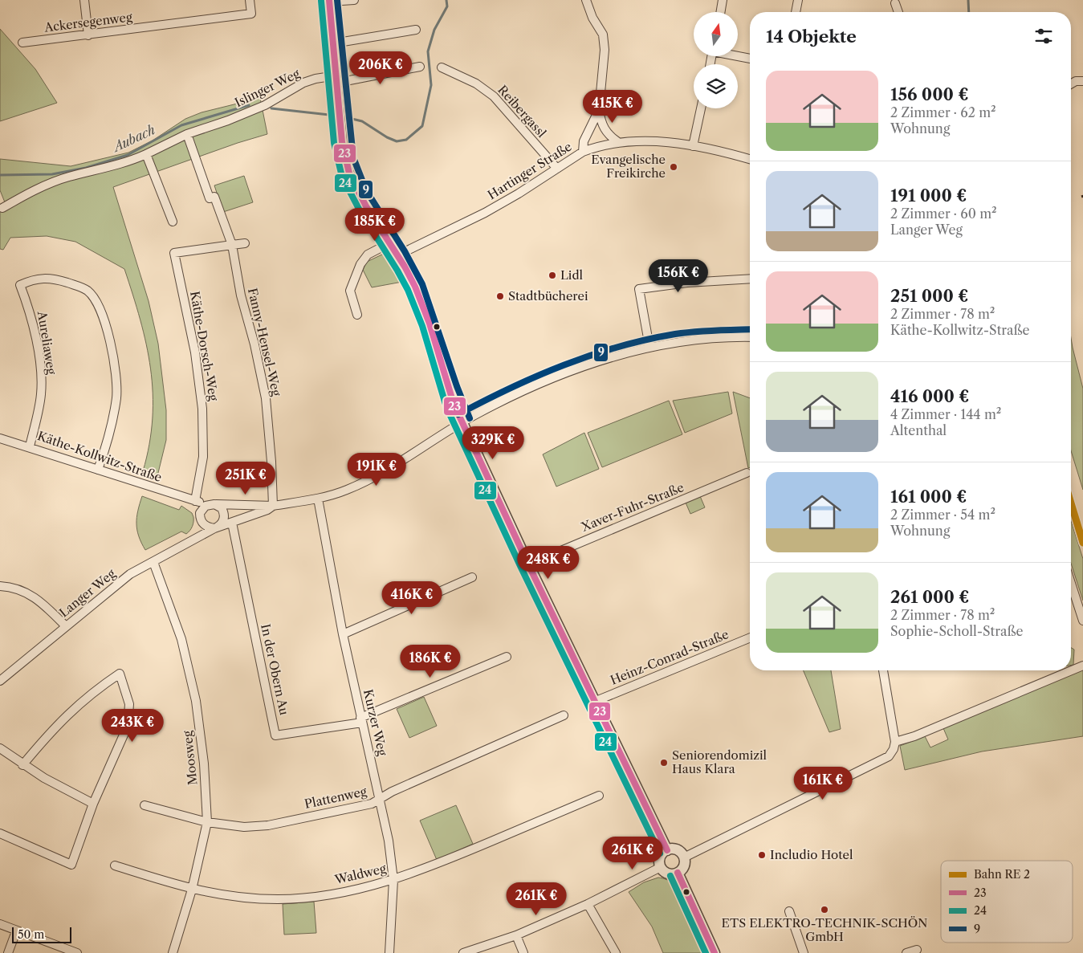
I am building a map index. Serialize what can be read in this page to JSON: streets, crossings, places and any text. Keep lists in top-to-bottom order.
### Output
{
  "streets": {
    "street": [
      "Ackersegenweg",
      "Islinger Weg",
      "Reibergassl",
      "Hartinger Straße",
      "Fanny-Hensel-Weg",
      "Aureliaweg",
      "Käthe-Dorsch-Weg",
      "Käthe-Kollwitz-Straße",
      "Xaver-Fuhr-Straße",
      "Langer Weg",
      "Heinz-Conrad-Straße",
      "In der Obern Au",
      "Kurzer Weg",
      "Moosweg",
      "Plattenweg",
      "Waldweg"
    ]
  },
  "crossings": [
    ["Reibergassl", "Hartinger Straße"],
    ["Fanny-Hensel-Weg", "Käthe-Dorsch-Weg"],
    ["Fanny-Hensel-Weg", "Käthe-Kollwitz-Straße"],
    ["Fanny-Hensel-Weg", "Langer Weg"],
    ["Aureliaweg", "Käthe-Kollwitz-Straße"],
    ["Käthe-Dorsch-Weg", "Käthe-Kollwitz-Straße"],
    ["Käthe-Kollwitz-Straße", "Langer Weg"],
    ["Langer Weg", "In der Obern Au"],
    ["Langer Weg", "Kurzer Weg"],
    ["Langer Weg", "Moosweg"],
    ["In der Obern Au", "Kurzer Weg"],
    ["Kurzer Weg", "Plattenweg"],
    ["Kurzer Weg", "Waldweg"],
    ["Moosweg", "Plattenweg"],
    ["Moosweg", "Waldweg"]
  ],
  "water": ["Aubach"],
  "places": [
    "Evangelische Freikirche",
    "Lidl",
    "Stadtbücherei",
    "Seniorendomizil Haus Klara",
    "Includio Hotel",
    "ETS ELEKTRO-TECHNIK-SCHÖN GmbH"
  ],
  "lines": ["transit line 23", "transit line 9", "transit line 24"],
  "legend": [
    "Bahn RE 2",
    "23",
    "24",
    "9"
  ],
  "scale_bar": "50 m",
  "north": "top",
  "page": {
    "heading": "14 Objekte",
    "price": [
      "206K €",
      "415K €",
      "185K €",
      "156K €",
      "329K €",
      "191K €",
      "251K €",
      "248K €",
      "416K €",
      "186K €",
      "243K €",
      "161K €",
      "261K €",
      "261K €"
    ],
    "list": [
      {
        "name": "156 000 €",
        "note": "2 Zimmer · 62 m² · Wohnung"
      },
      {
        "name": "191 000 €",
        "note": "2 Zimmer · 60 m² · Langer Weg"
      },
      {
        "name": "251 000 €",
        "note": "2 Zimmer · 78 m² · Käthe-Kollwitz-Straße"
      },
      {
        "name": "416 000 €",
        "note": "4 Zimmer · 144 m² · Altenthal"
      },
      {
        "name": "161 000 €",
        "note": "2 Zimmer · 54 m² · Wohnung"
      },
      {
        "name": "261 000 €",
        "note": "2 Zimmer · 78 m² · Sophie-Scholl-Straße"
      }
    ],
    "scale": "50 m"
  }
}
